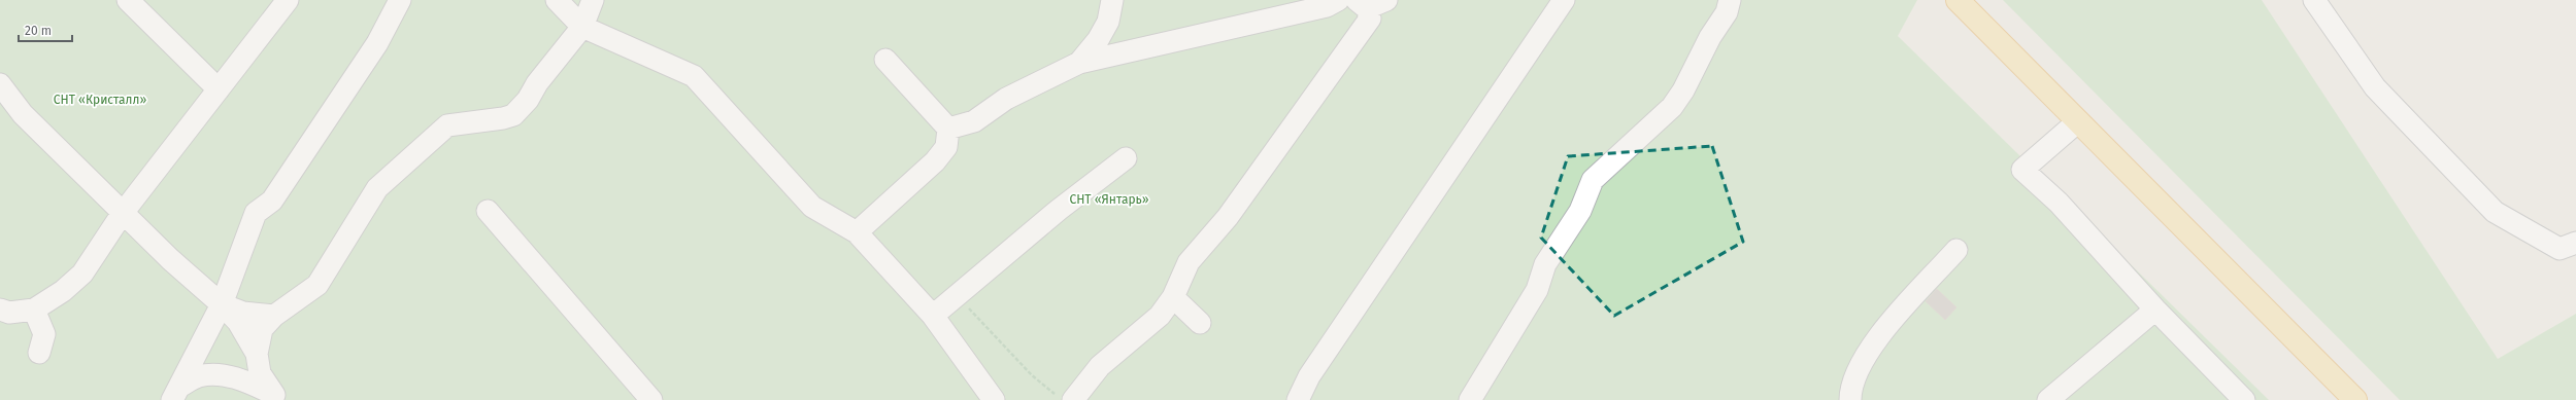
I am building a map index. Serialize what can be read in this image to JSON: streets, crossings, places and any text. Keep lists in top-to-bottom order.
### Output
{
  "parks": ["СНТ «Кристалл»", "СНТ «Янтарь»"],
  "scale_bar": "20 m"
}
